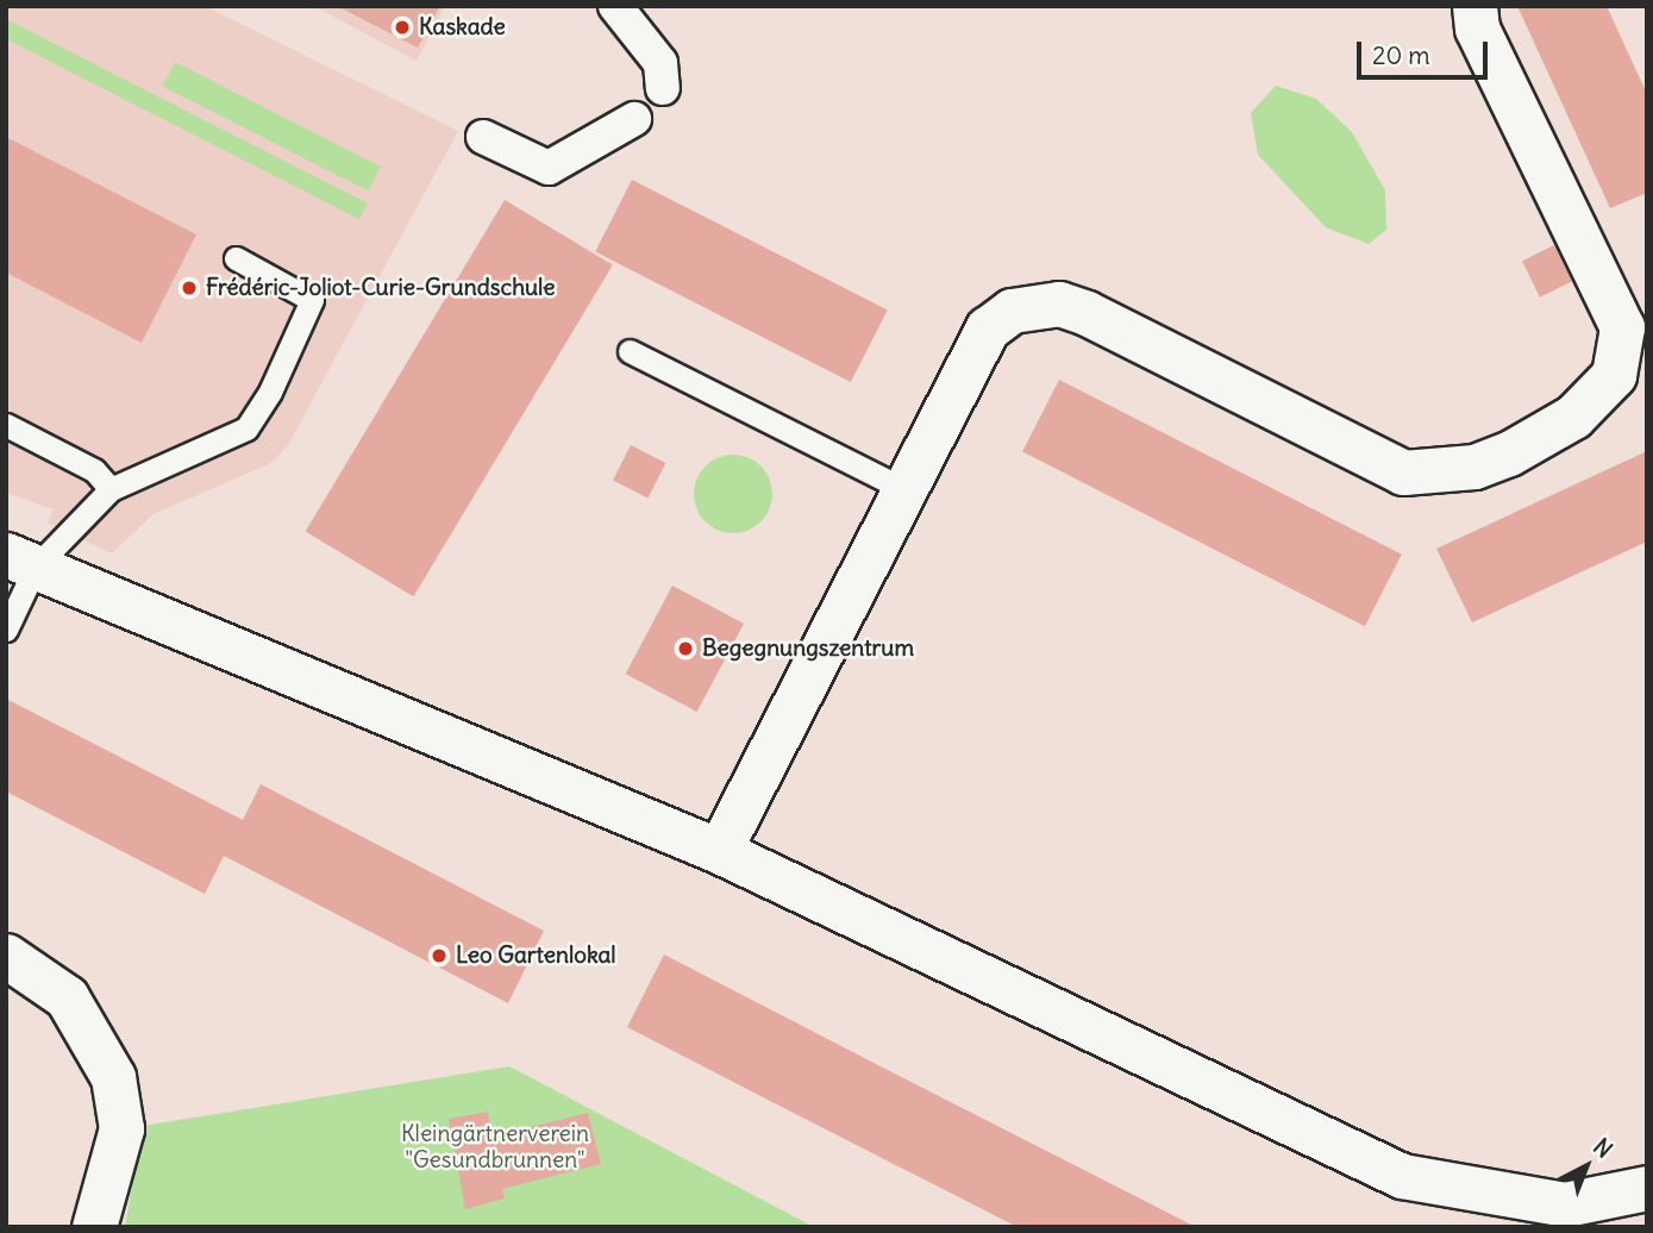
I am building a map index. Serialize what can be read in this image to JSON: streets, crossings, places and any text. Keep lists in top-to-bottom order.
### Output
{
  "parks": ["Kleingärtnerverein \"Gesundbrunnen\""],
  "places": [
    "Kaskade",
    "Frédéric-Joliot-Curie-Grundschule",
    "Begegnungszentrum",
    "Leo Gartenlokal"
  ],
  "scale_bar": "20 m",
  "north": "top right"
}
